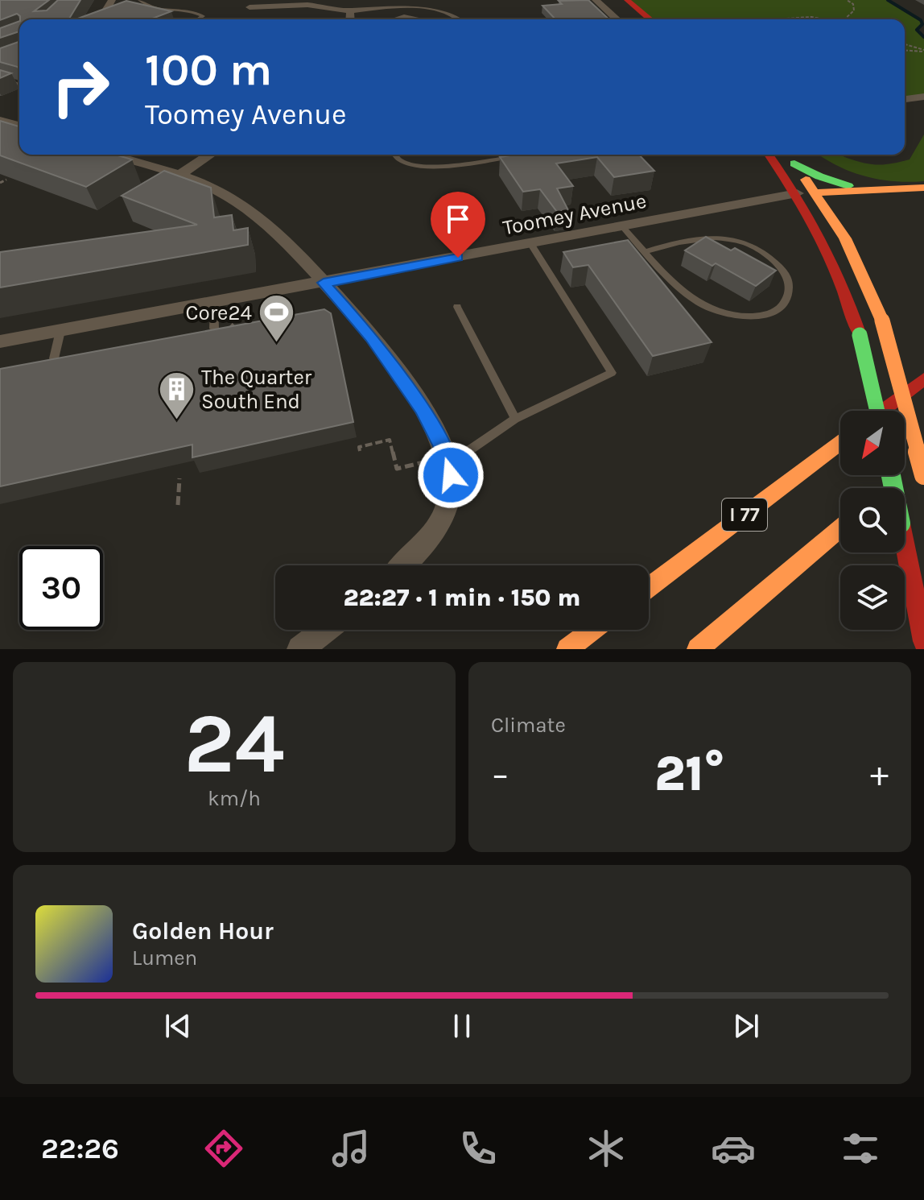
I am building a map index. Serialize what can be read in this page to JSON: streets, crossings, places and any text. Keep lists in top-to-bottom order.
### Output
{
  "streets": {
    "main road": ["Toomey Avenue", "I 77"]
  },
  "places": {
    "sports": ["Core24"],
    "building": ["The Quarter South End"]
  },
  "north": "bottom left",
  "page": {
    "turn": ["100 m", "Toomey Avenue"],
    "limit": "30",
    "trip": "22:27 · 1 min · 150 m",
    "tile": [
      ["24", "km/h"],
      "Climate"
    ],
    "heat": ["−", "21°", "+"],
    "song": ["Golden Hour", "Lumen"],
    "tabs": "22:26"
  }
}
